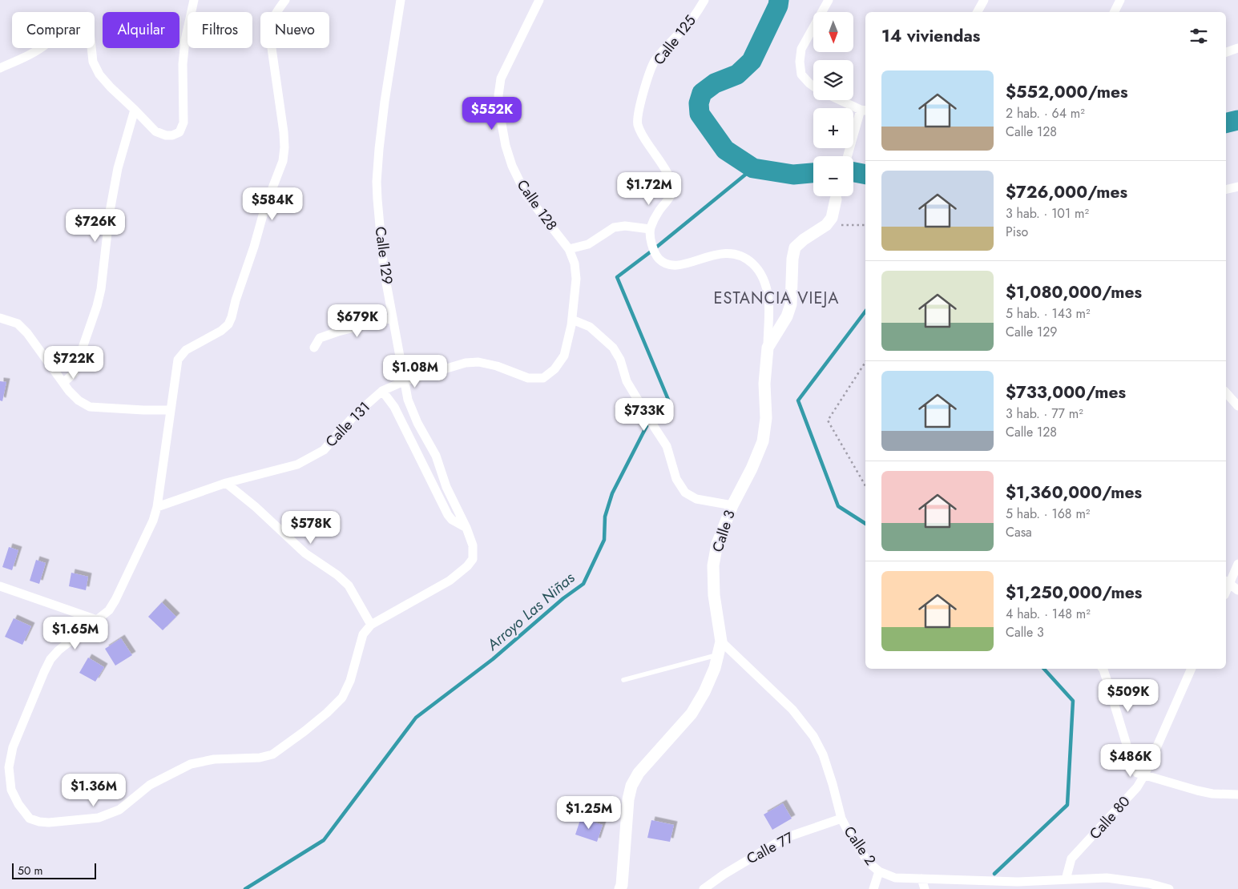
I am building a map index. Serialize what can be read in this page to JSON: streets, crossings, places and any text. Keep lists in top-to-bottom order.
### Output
{
  "streets": {
    "street": [
      "Calle 125",
      "Calle 128",
      "Calle 129",
      "Calle 131",
      "Calle 3",
      "Calle 80",
      "Calle 2",
      "Calle 77"
    ]
  },
  "crossings": [
    ["Calle 128", "Calle 131"],
    ["Calle 129", "Calle 131"],
    ["Calle 3", "Calle 2"],
    ["Calle 80", "Calle 2"],
    ["Calle 2", "Calle 77"]
  ],
  "districts": ["ESTANCIA VIEJA"],
  "water": ["Arroyo Las Niñas"],
  "scale_bar": "50 m",
  "north": "bottom",
  "page": {
    "map_buttons": ["+", "−"],
    "chip": [
      "Comprar",
      "Alquilar",
      "Filtros",
      "Nuevo"
    ],
    "heading": "14 viviendas",
    "list": [
      {
        "name": "$552,000/mes",
        "note": "2 hab. · 64 m² · Calle 128"
      },
      {
        "name": "$726,000/mes",
        "note": "3 hab. · 101 m² · Piso"
      },
      {
        "name": "$1,080,000/mes",
        "note": "5 hab. · 143 m² · Calle 129"
      },
      {
        "name": "$733,000/mes",
        "note": "3 hab. · 77 m² · Calle 128"
      },
      {
        "name": "$1,360,000/mes",
        "note": "5 hab. · 168 m² · Casa"
      },
      {
        "name": "$1,250,000/mes",
        "note": "4 hab. · 148 m² · Calle 3"
      }
    ],
    "price": [
      "$552K",
      "$1.72M",
      "$584K",
      "$726K",
      "$679K",
      "$722K",
      "$1.08M",
      "$733K",
      "$578K",
      "$1.65M",
      "$509K",
      "$486K",
      "$1.36M",
      "$1.25M"
    ],
    "scale": "50 m"
  }
}
